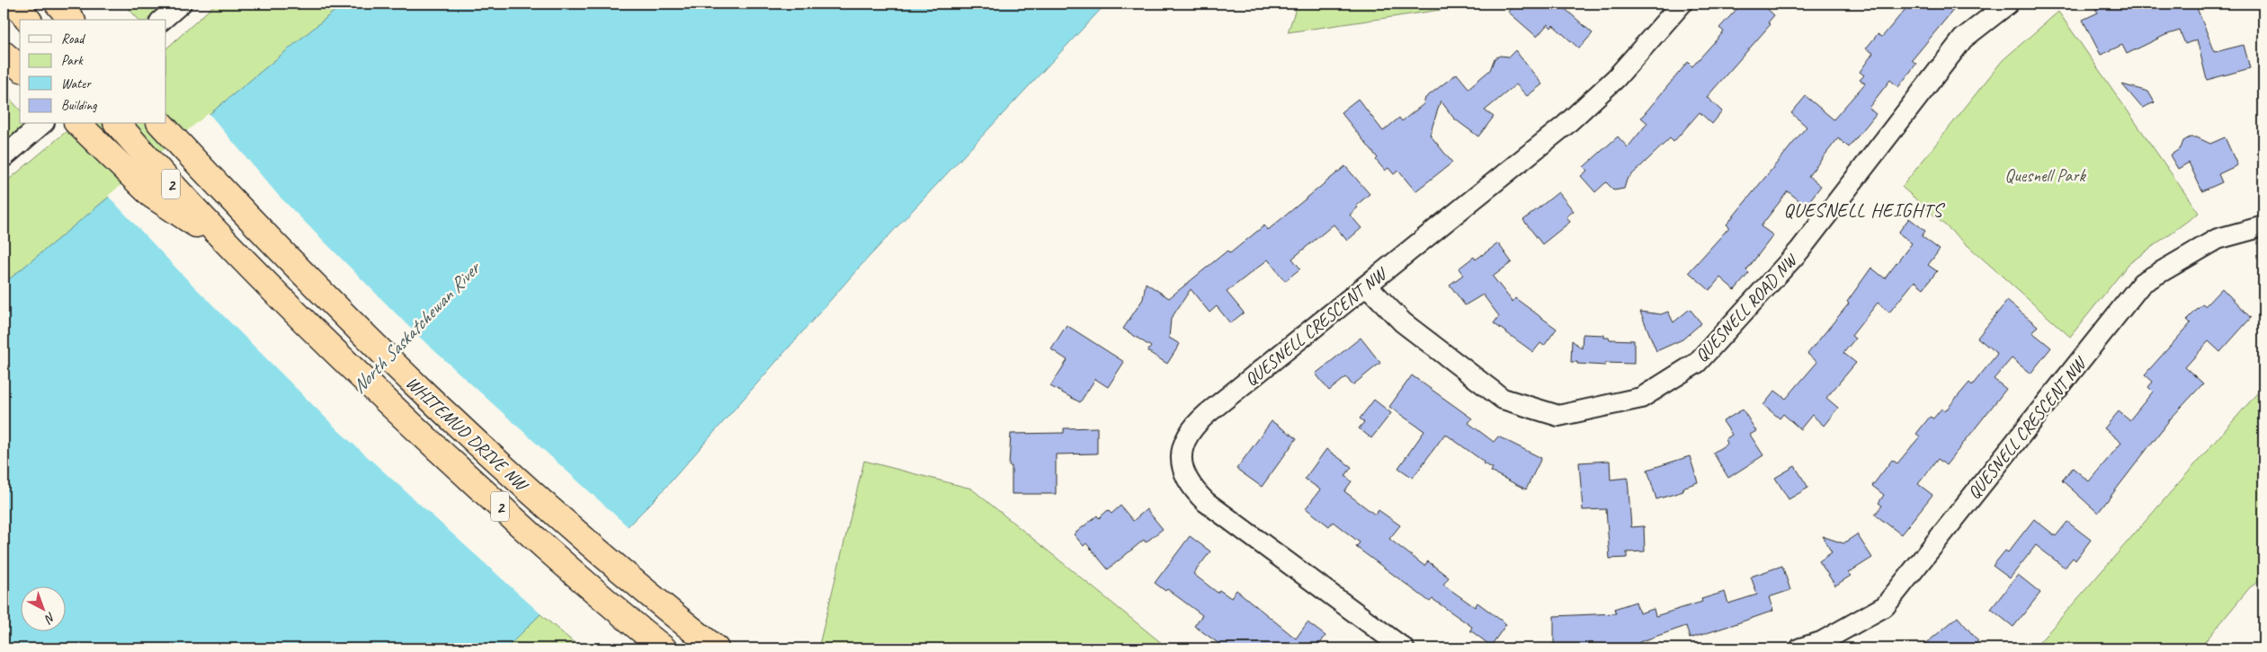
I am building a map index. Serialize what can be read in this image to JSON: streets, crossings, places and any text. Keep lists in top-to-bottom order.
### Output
{
  "streets": {
    "highway": ["2", "WHITEMUD DRIVE NW"],
    "street": ["QUESNELL ROAD NW", "QUESNELL CRESCENT NW"]
  },
  "crossings": [
    ["QUESNELL ROAD NW", "QUESNELL CRESCENT NW"]
  ],
  "districts": ["QUESNELL HEIGHTS"],
  "water": ["North Saskatchewan River"],
  "parks": ["Quesnell Park"],
  "legend": [
    "Road",
    "Park",
    "Water",
    "Building"
  ],
  "north": "bottom right"
}
